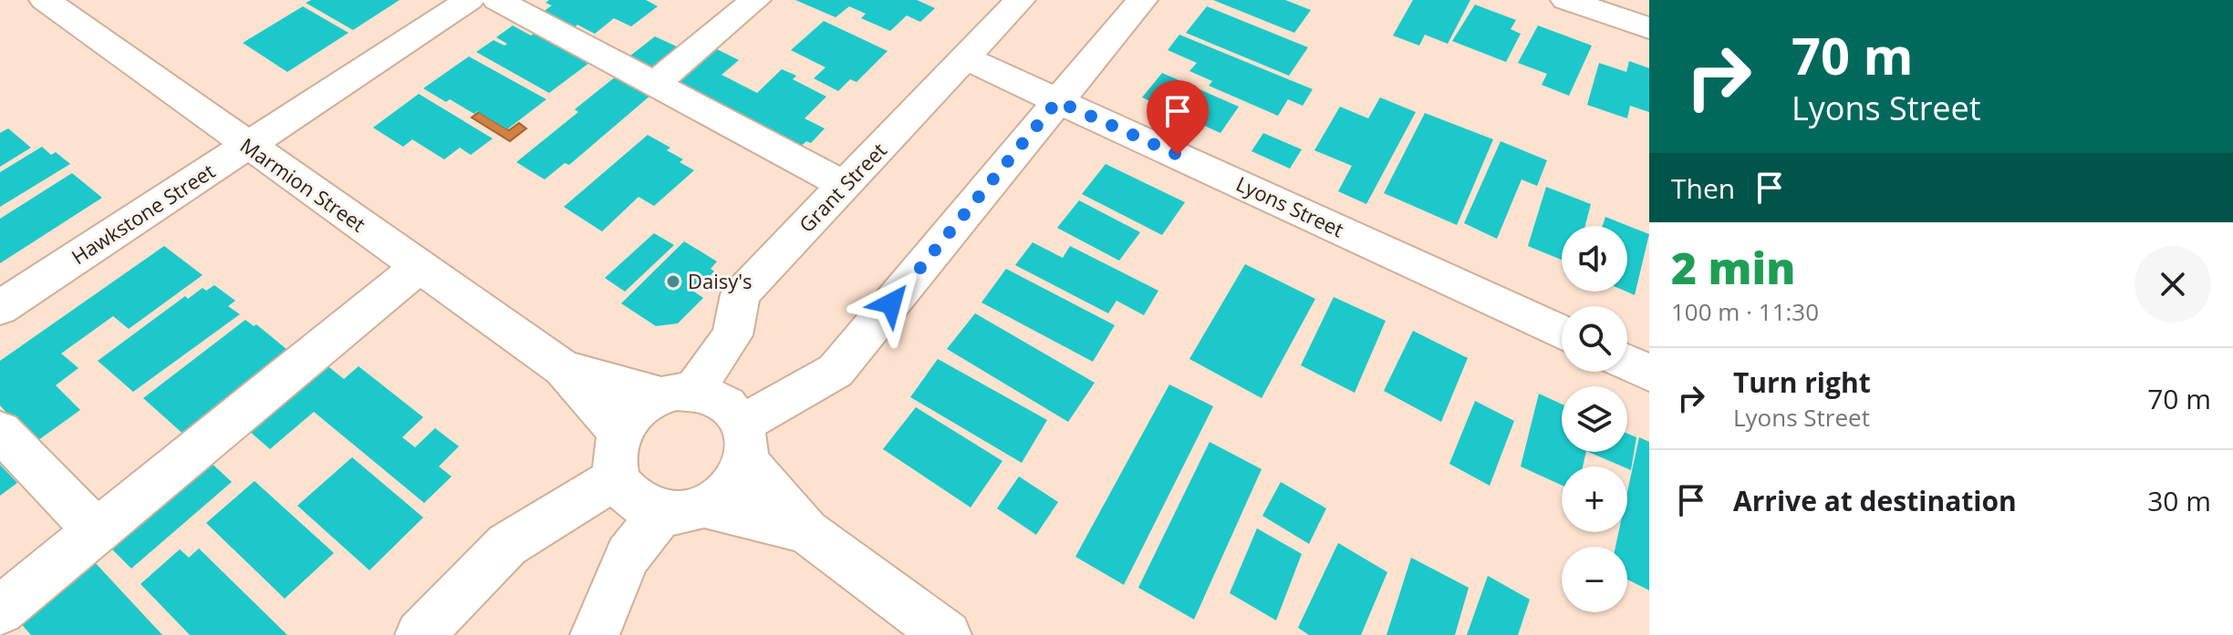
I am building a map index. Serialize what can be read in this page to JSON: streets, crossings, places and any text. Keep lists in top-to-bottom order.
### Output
{
  "streets": {
    "street": [
      "Marmion Street",
      "Grant Street",
      "Lyons Street",
      "Hawkstone Street"
    ]
  },
  "crossings": [
    ["Marmion Street", "Grant Street"],
    ["Marmion Street", "Hawkstone Street"],
    ["Grant Street", "Lyons Street"]
  ],
  "places": ["Daisy's"],
  "page": {
    "turn": ["70 m", "Lyons Street"],
    "then": "Then",
    "heading": ["2 min", "100 m · 11:30"],
    "map_buttons": ["+", "−"],
    "list": [
      {
        "name": "Turn right",
        "note": "Lyons Street",
        "value": "70 m"
      },
      {
        "name": "Arrive at destination",
        "value": "30 m"
      }
    ]
  }
}
